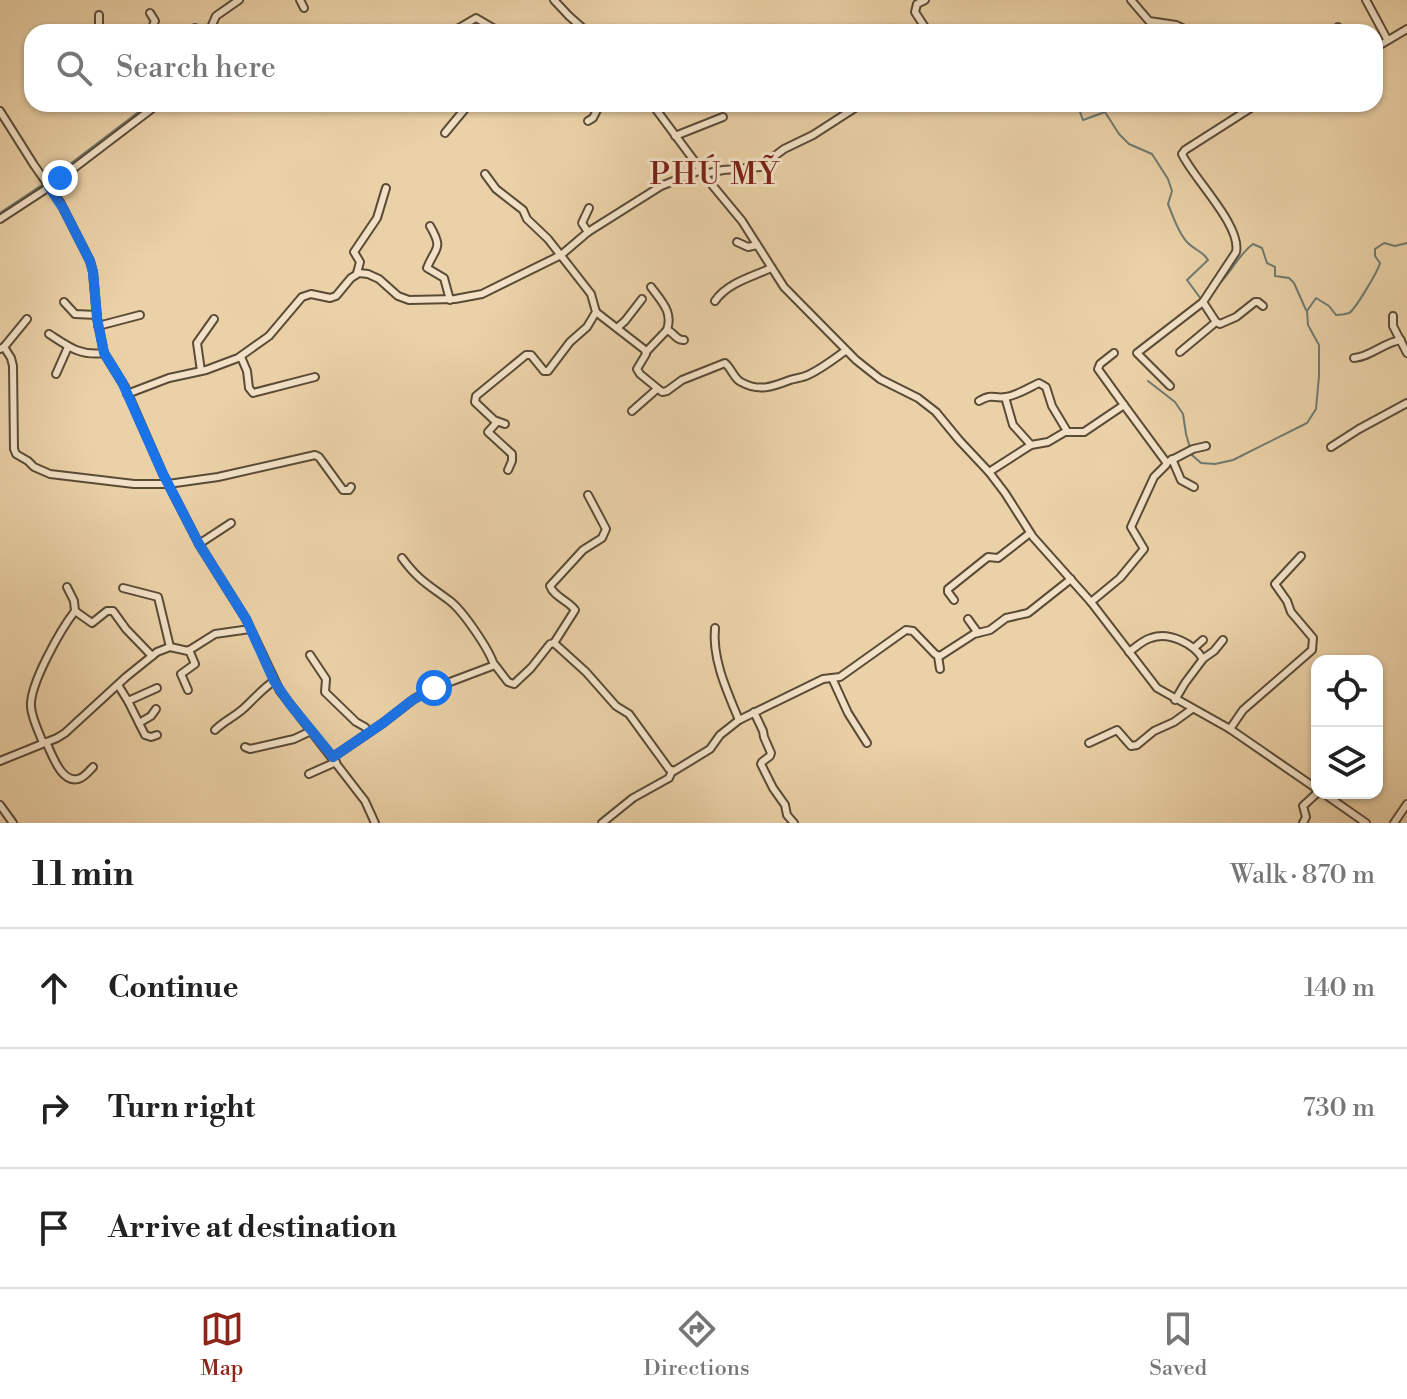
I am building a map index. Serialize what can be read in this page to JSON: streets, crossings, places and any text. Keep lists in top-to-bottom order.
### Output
{
  "districts": ["PHÚ MỸ"],
  "page": {
    "search": "Search here",
    "heading": ["11 min", "Walk · 870 m"],
    "list": [
      ["Continue", "140 m"],
      ["Turn right", "730 m"],
      "Arrive at destination"
    ],
    "nav": ["Map", "Directions", "Saved"]
  }
}
